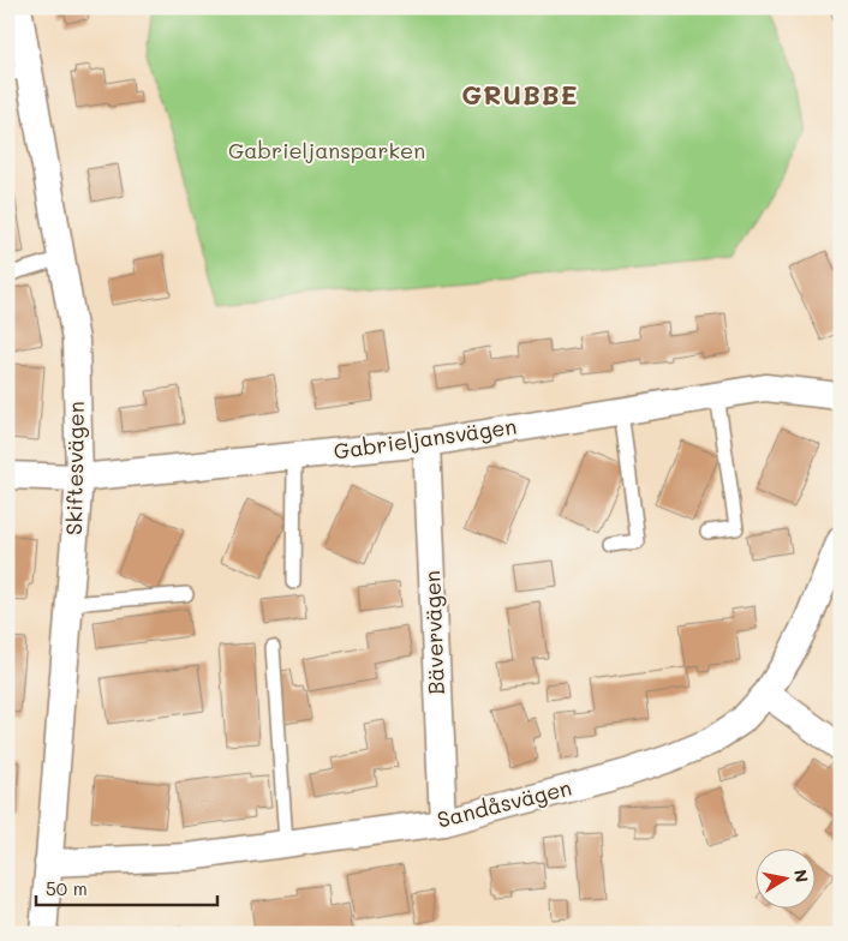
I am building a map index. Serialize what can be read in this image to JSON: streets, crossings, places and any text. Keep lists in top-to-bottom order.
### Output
{
  "streets": {
    "street": [
      "Gabrieljansvägen",
      "Skiftesvägen",
      "Bävervägen",
      "Sandåsvägen"
    ]
  },
  "crossings": [
    ["Gabrieljansvägen", "Skiftesvägen"],
    ["Gabrieljansvägen", "Bävervägen"],
    ["Skiftesvägen", "Sandåsvägen"],
    ["Bävervägen", "Sandåsvägen"]
  ],
  "districts": ["GRUBBE"],
  "parks": ["Gabrieljansparken"],
  "scale_bar": "50 m",
  "north": "right"
}
